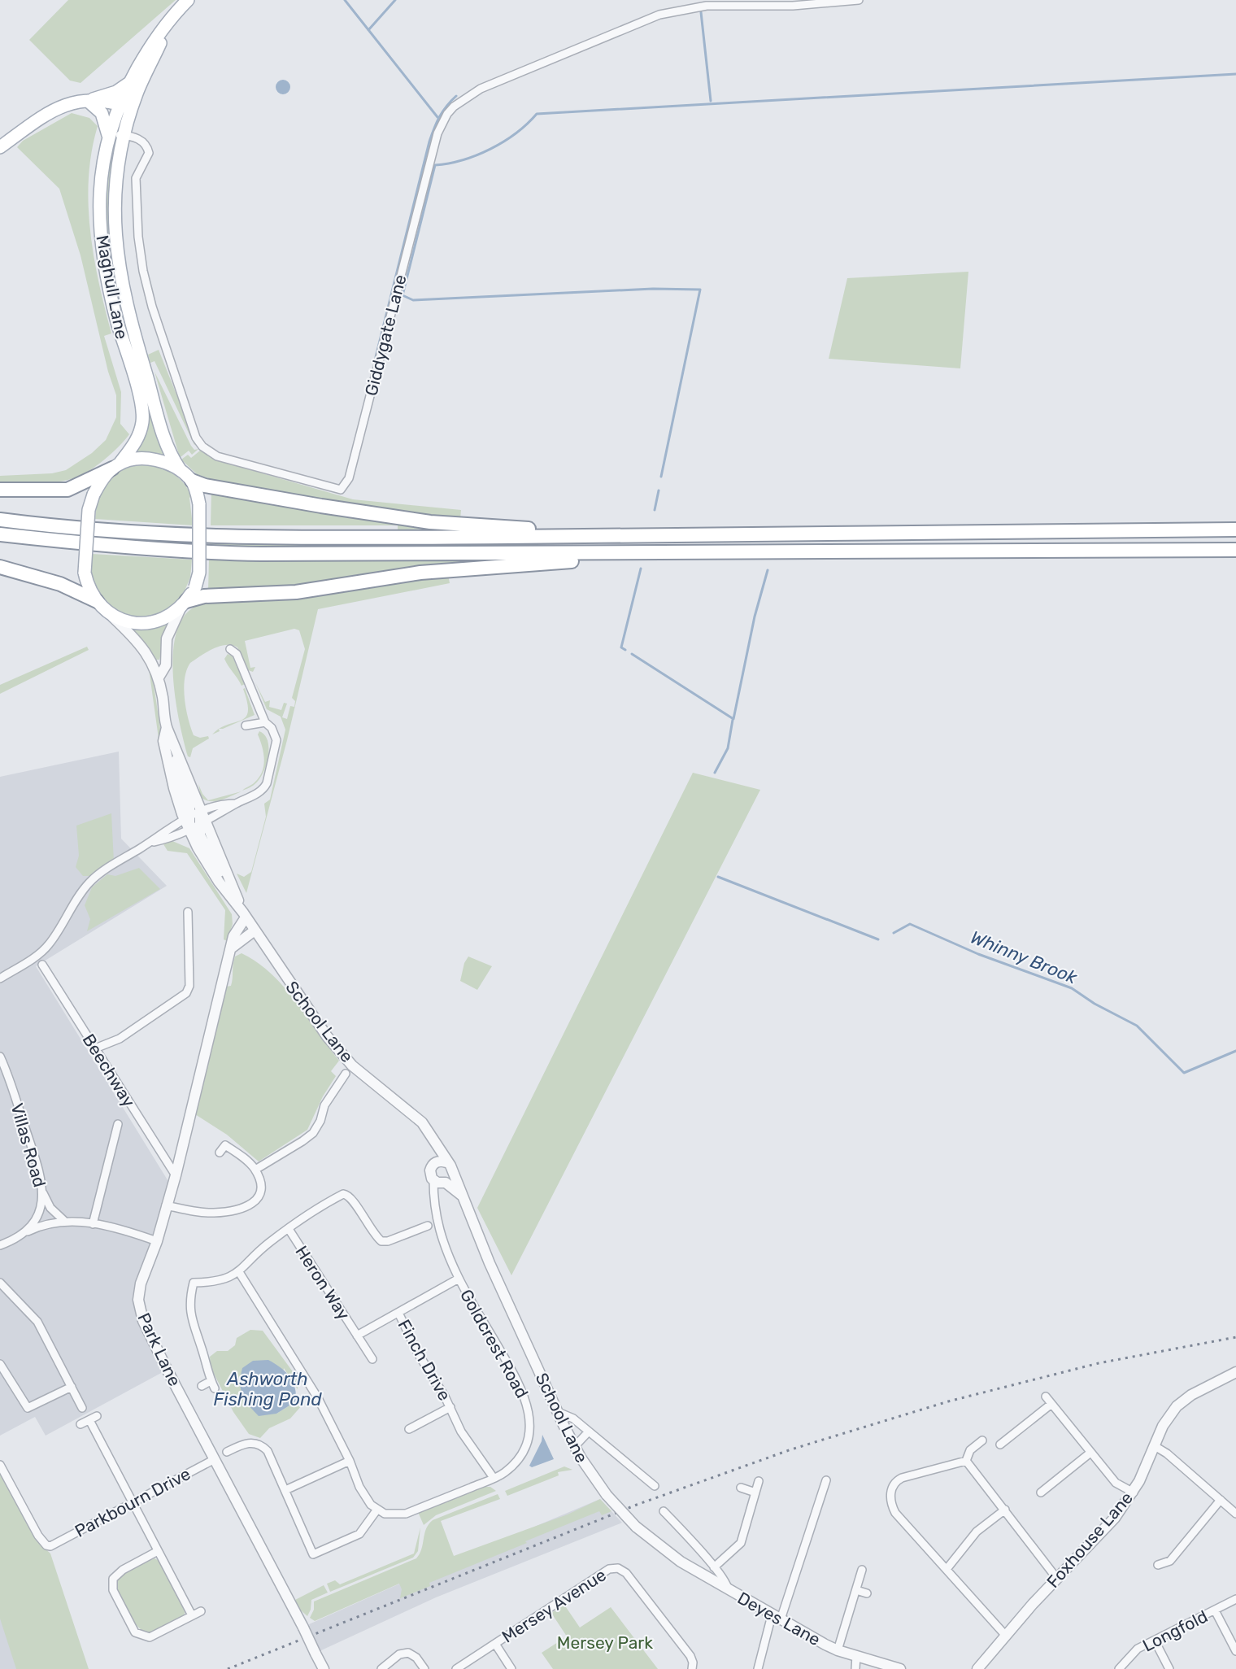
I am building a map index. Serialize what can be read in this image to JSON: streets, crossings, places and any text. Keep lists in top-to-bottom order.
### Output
{
  "streets": {
    "main road": ["Maghull Lane"],
    "street": [
      "Giddygate Lane",
      "School Lane",
      "Beechway",
      "Villas Road",
      "Heron Way",
      "Goldcrest Road",
      "Park Lane",
      "Finch Drive",
      "Parkbourn Drive",
      "Foxhouse Lane",
      "Mersey Avenue",
      "Deyes Lane",
      "Longfold"
    ]
  },
  "crossings": [
    ["Maghull Lane", "Giddygate Lane"],
    ["School Lane", "Goldcrest Road"],
    ["School Lane", "Park Lane"],
    ["School Lane", "Deyes Lane"],
    ["Beechway", "Park Lane"],
    ["Heron Way", "Goldcrest Road"],
    ["Heron Way", "Finch Drive"],
    ["Goldcrest Road", "Finch Drive"],
    ["Park Lane", "Parkbourn Drive"]
  ],
  "water": ["Whinny Brook", "Ashworth Fishing Pond"],
  "parks": ["Mersey Park"]
}
